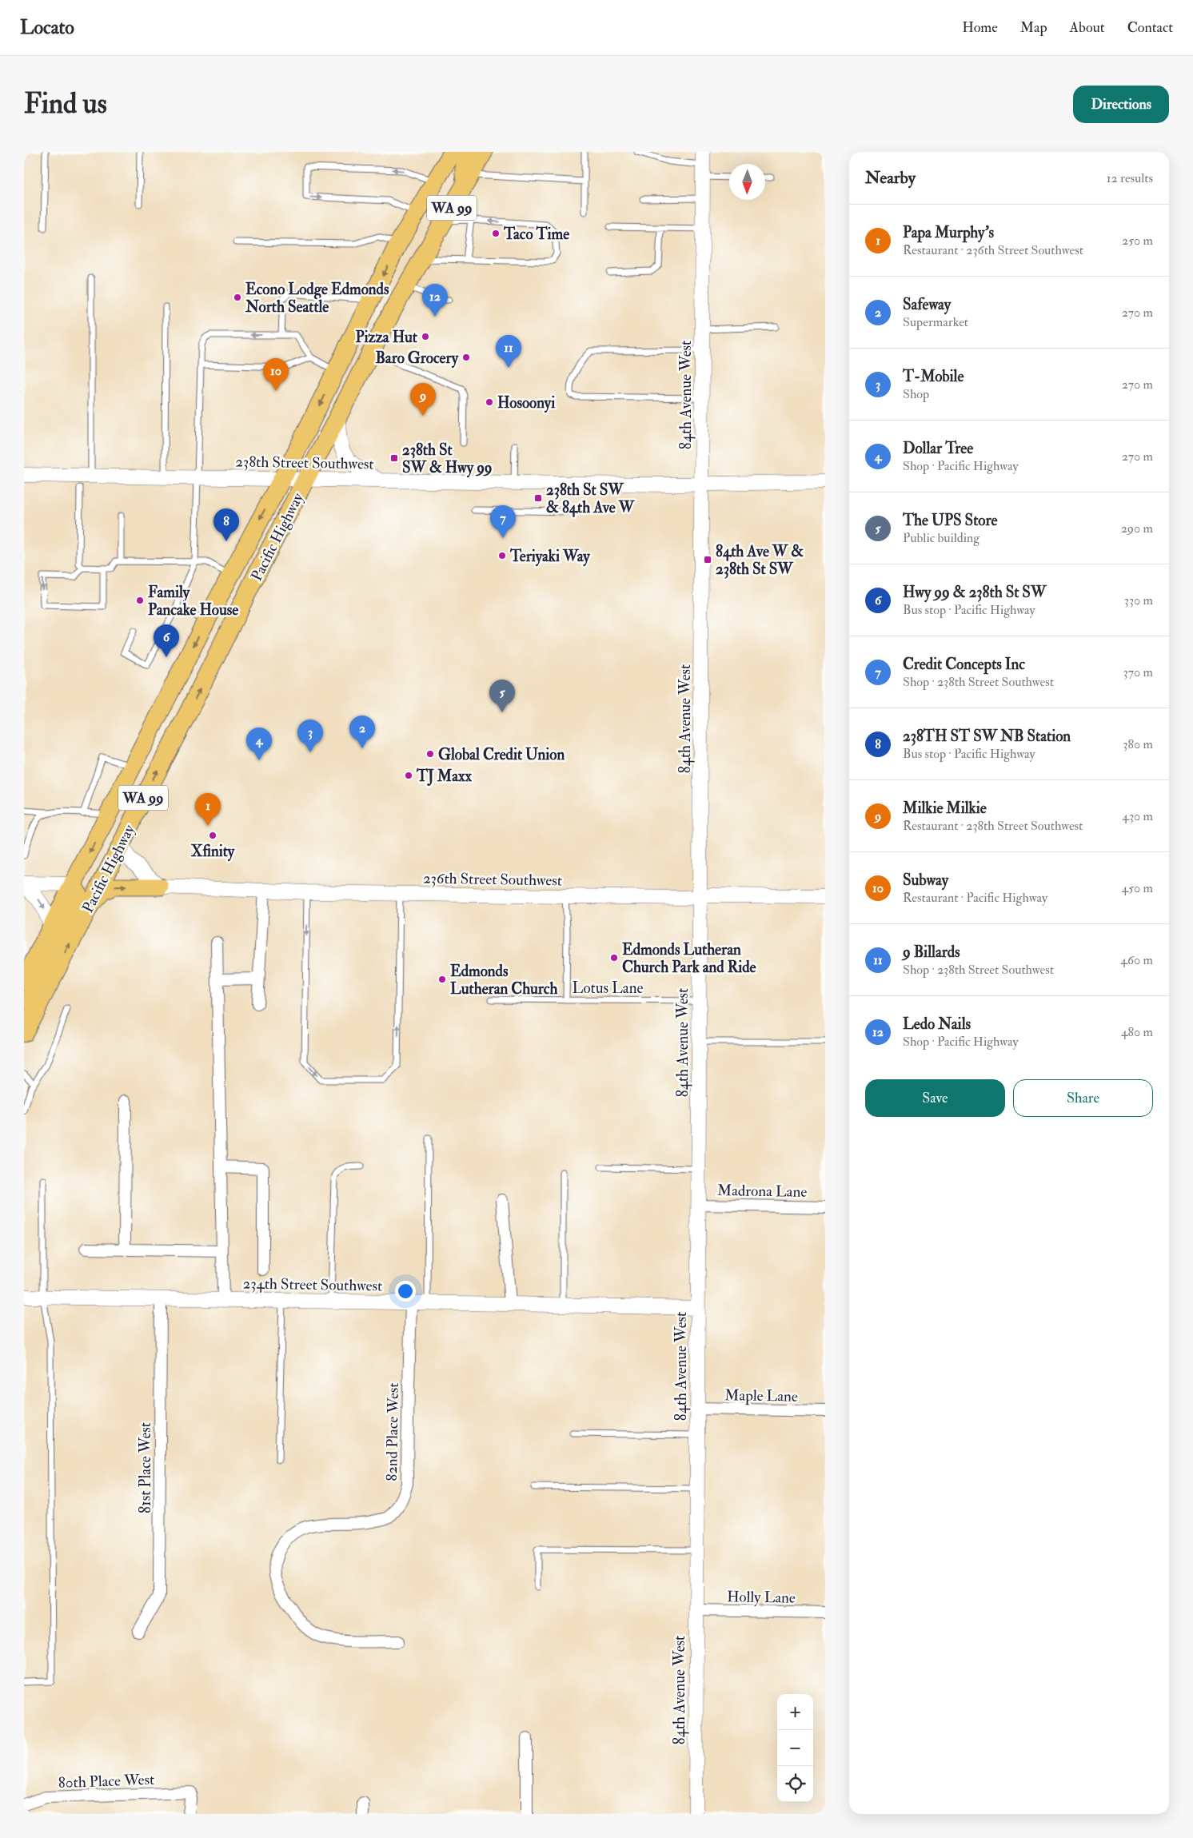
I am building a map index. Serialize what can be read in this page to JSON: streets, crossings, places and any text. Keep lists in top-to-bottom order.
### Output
{
  "streets": {
    "highway": ["WA 99", "Pacific Highway"],
    "street": [
      "84th Avenue West",
      "238th Street Southwest",
      "236th Street Southwest",
      "Madrona Lane",
      "234th Street Southwest",
      "Maple Lane",
      "82nd Place West",
      "81st Place West",
      "Holly Lane",
      "80th Place West"
    ],
    "lane": ["Lotus Lane"]
  },
  "crossings": [
    ["84th Avenue West", "238th Street Southwest"],
    ["84th Avenue West", "236th Street Southwest"],
    ["84th Avenue West", "Lotus Lane"],
    ["84th Avenue West", "Madrona Lane"],
    ["84th Avenue West", "234th Street Southwest"],
    ["84th Avenue West", "Maple Lane"],
    ["84th Avenue West", "Holly Lane"],
    ["238th Street Southwest", "Pacific Highway"],
    ["234th Street Southwest", "82nd Place West"],
    ["234th Street Southwest", "81st Place West"]
  ],
  "places": {
    "other": [
      "Taco Time",
      "Econo Lodge Edmonds North Seattle",
      "Pizza Hut",
      "Baro Grocery",
      "Hosoonyi",
      "Teriyaki Way",
      "Family Pancake House",
      "Global Credit Union",
      "TJ Maxx",
      "Xfinity",
      "Edmonds Lutheran Church Park and Ride",
      "Edmonds Lutheran Church"
    ],
    "transit": ["238th St SW & Hwy 99", "238th St SW & 84th Ave W", "84th Ave W & 238th St SW"]
  },
  "north": "bottom",
  "page": {
    "header": "Locato",
    "nav": [
      "Home",
      "Map",
      "About",
      "Contact"
    ],
    "buttons": [
      "Directions",
      ["Save", "Share"]
    ],
    "title": "Find us",
    "heading": ["Nearby", "12 results"],
    "list": [
      {
        "mark": "1",
        "name": "Papa Murphy's",
        "note": "Restaurant · 236th Street Southwest",
        "value": "250 m"
      },
      {
        "mark": "2",
        "name": "Safeway",
        "note": "Supermarket",
        "value": "270 m"
      },
      {
        "mark": "3",
        "name": "T-Mobile",
        "note": "Shop",
        "value": "270 m"
      },
      {
        "mark": "4",
        "name": "Dollar Tree",
        "note": "Shop · Pacific Highway",
        "value": "270 m"
      },
      {
        "mark": "5",
        "name": "The UPS Store",
        "note": "Public building",
        "value": "290 m"
      },
      {
        "mark": "6",
        "name": "Hwy 99 & 238th St SW",
        "note": "Bus stop · Pacific Highway",
        "value": "330 m"
      },
      {
        "mark": "7",
        "name": "Credit Concepts Inc",
        "note": "Shop · 238th Street Southwest",
        "value": "370 m"
      },
      {
        "mark": "8",
        "name": "238TH ST SW NB Station",
        "note": "Bus stop · Pacific Highway",
        "value": "380 m"
      },
      {
        "mark": "9",
        "name": "Milkie Milkie",
        "note": "Restaurant · 238th Street Southwest",
        "value": "430 m"
      },
      {
        "mark": "10",
        "name": "Subway",
        "note": "Restaurant · Pacific Highway",
        "value": "450 m"
      },
      {
        "mark": "11",
        "name": "9 Billards",
        "note": "Shop · 238th Street Southwest",
        "value": "460 m"
      },
      {
        "mark": "12",
        "name": "Ledo Nails",
        "note": "Shop · Pacific Highway",
        "value": "480 m"
      }
    ],
    "pins": [
      "12",
      "11",
      "10",
      "9",
      "7",
      "8",
      "6",
      "5",
      "2",
      "3",
      "4",
      "1"
    ],
    "map_buttons": ["+", "−"]
  }
}
